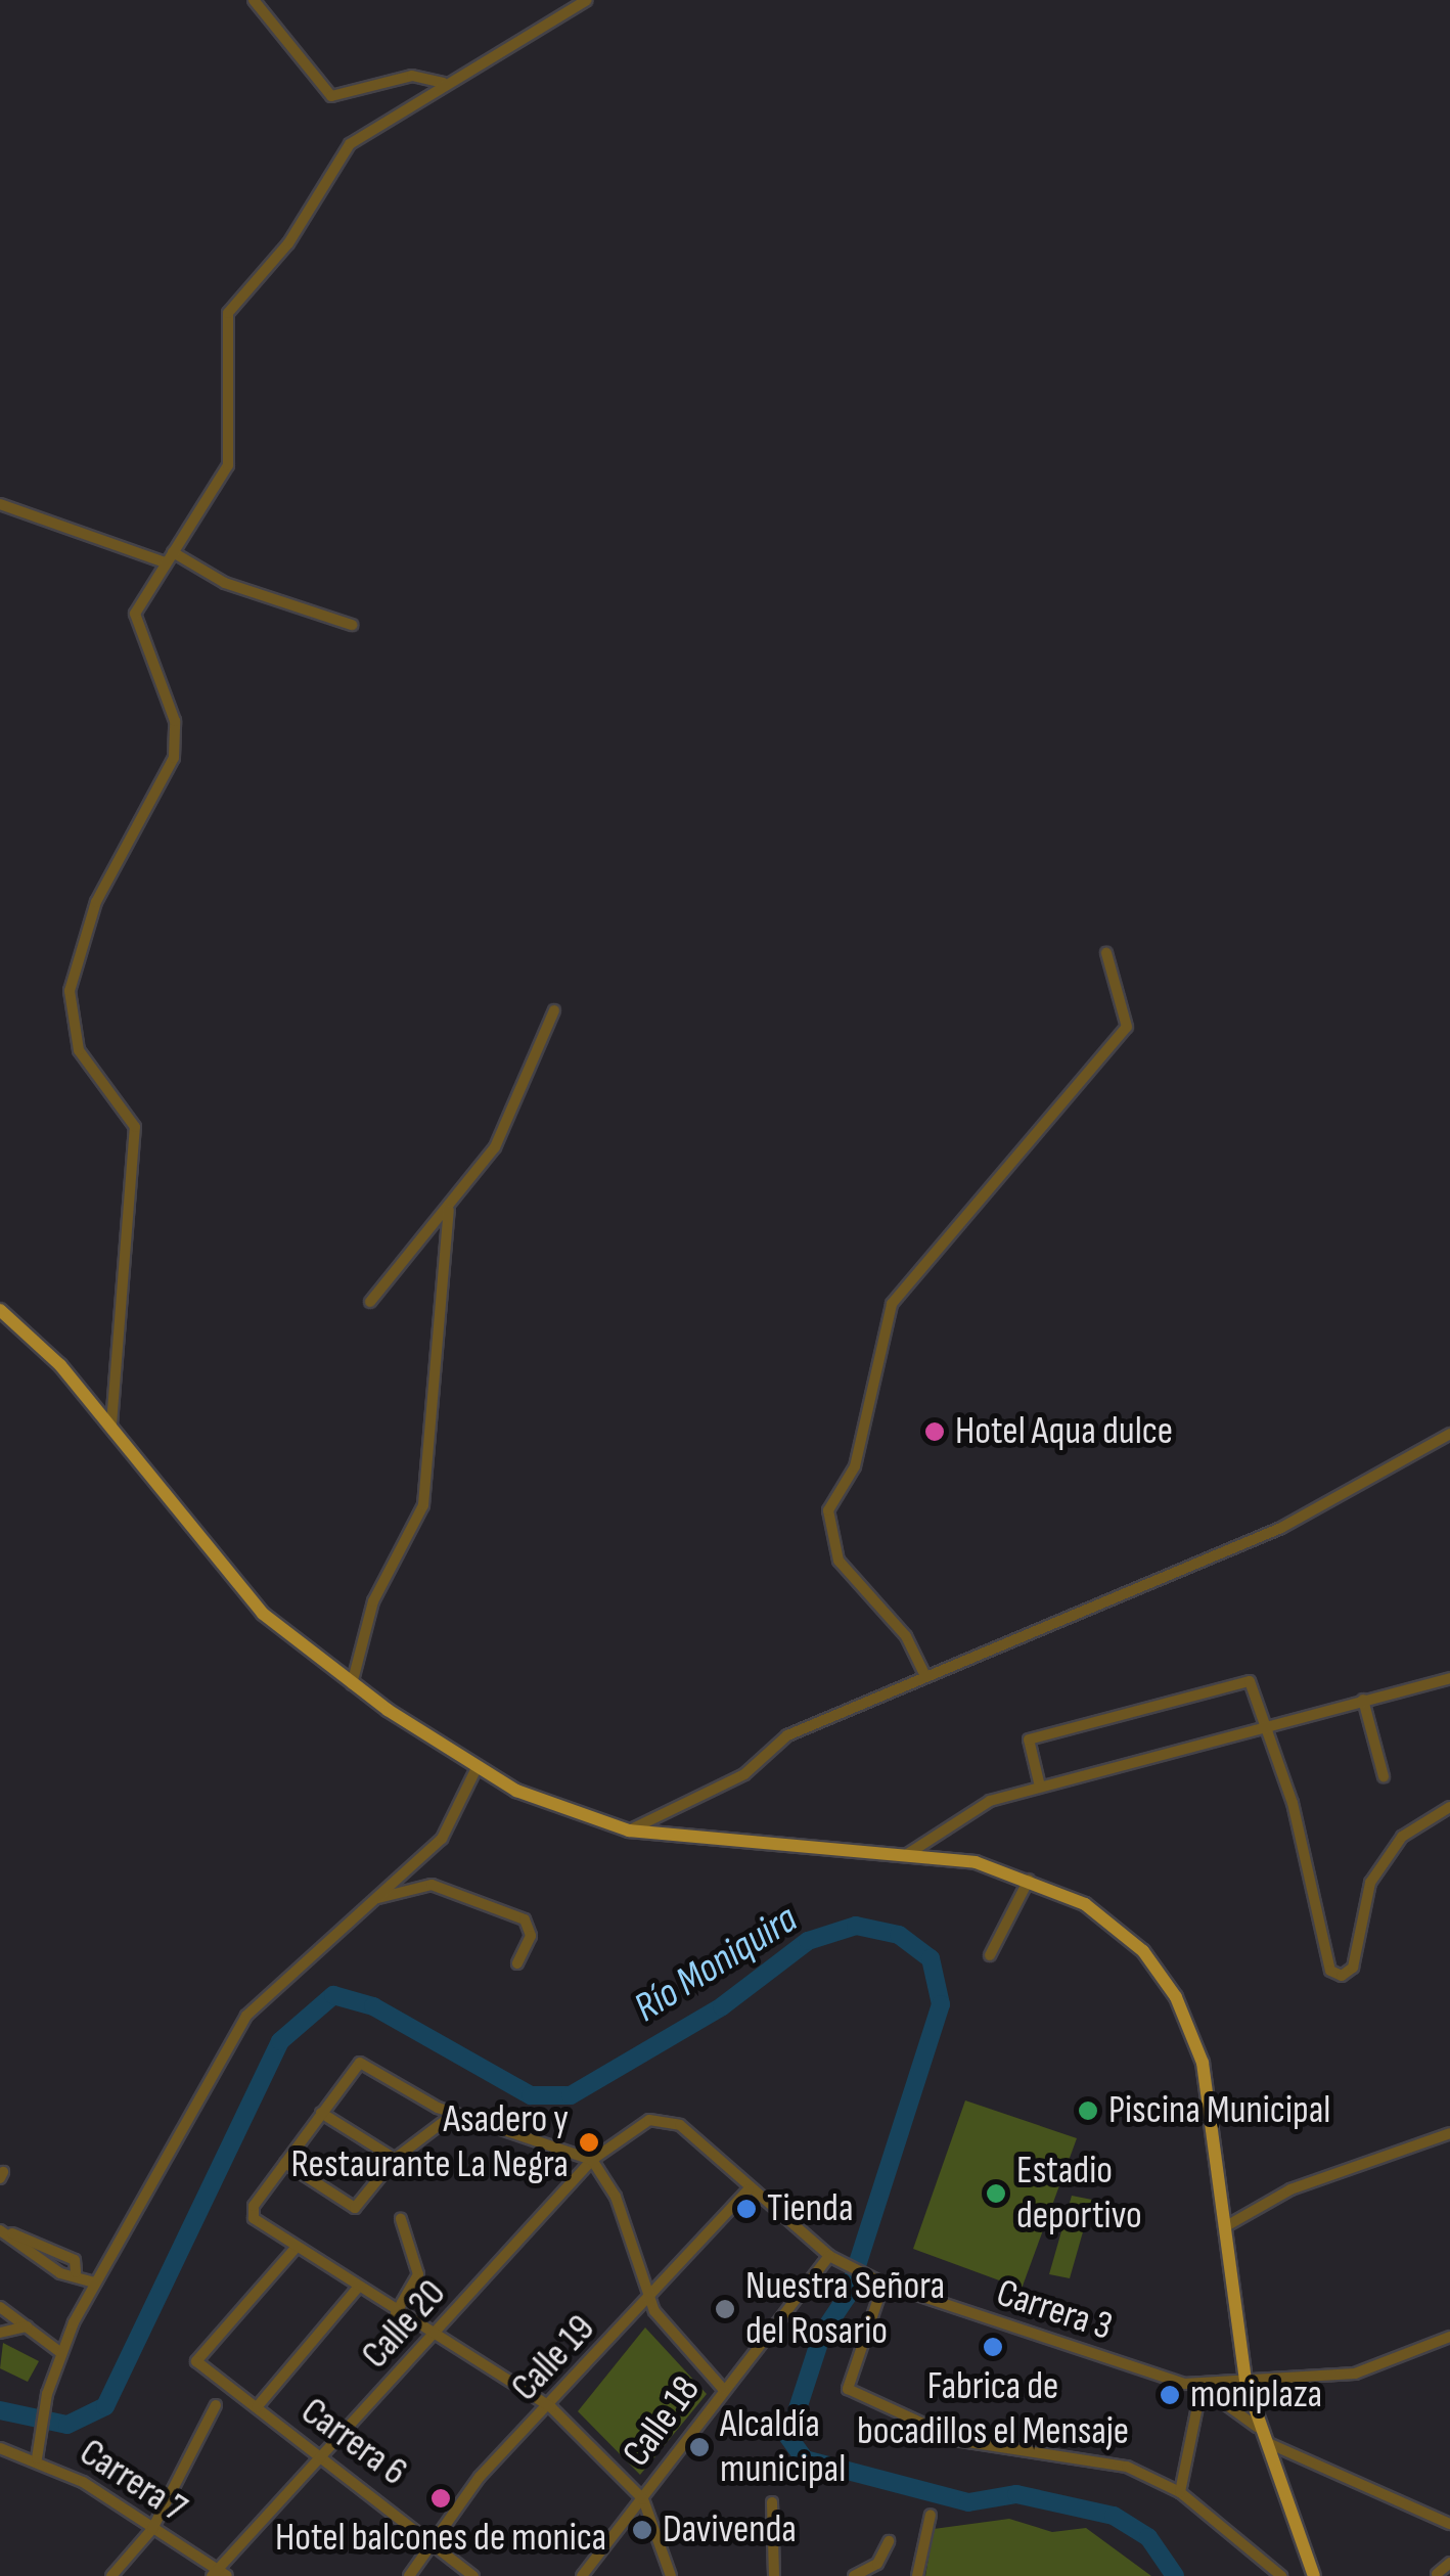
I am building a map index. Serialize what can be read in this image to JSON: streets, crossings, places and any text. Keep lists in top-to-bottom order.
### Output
{
  "streets": {
    "street": [
      "Carrera 3",
      "Calle 20",
      "Calle 19",
      "Calle 18",
      "Carrera 6",
      "Carrera 7"
    ]
  },
  "crossings": [
    ["Carrera 3", "Calle 20"],
    ["Carrera 3", "Calle 19"],
    ["Carrera 3", "Calle 18"],
    ["Calle 20", "Carrera 6"],
    ["Calle 20", "Carrera 7"],
    ["Calle 19", "Carrera 6"]
  ],
  "water": ["Río Moniquira"],
  "places": [
    "Hotel Aqua dulce",
    "Piscina Municipal",
    "Asadero y Restaurante La Negra",
    "Estadio deportivo",
    "Tienda",
    "Nuestra Señora del Rosario",
    "Fabrica de bocadillos el Mensaje",
    "moniplaza",
    "Alcaldía municipal",
    "Hotel balcones de monica",
    "Davivenda"
  ]
}
